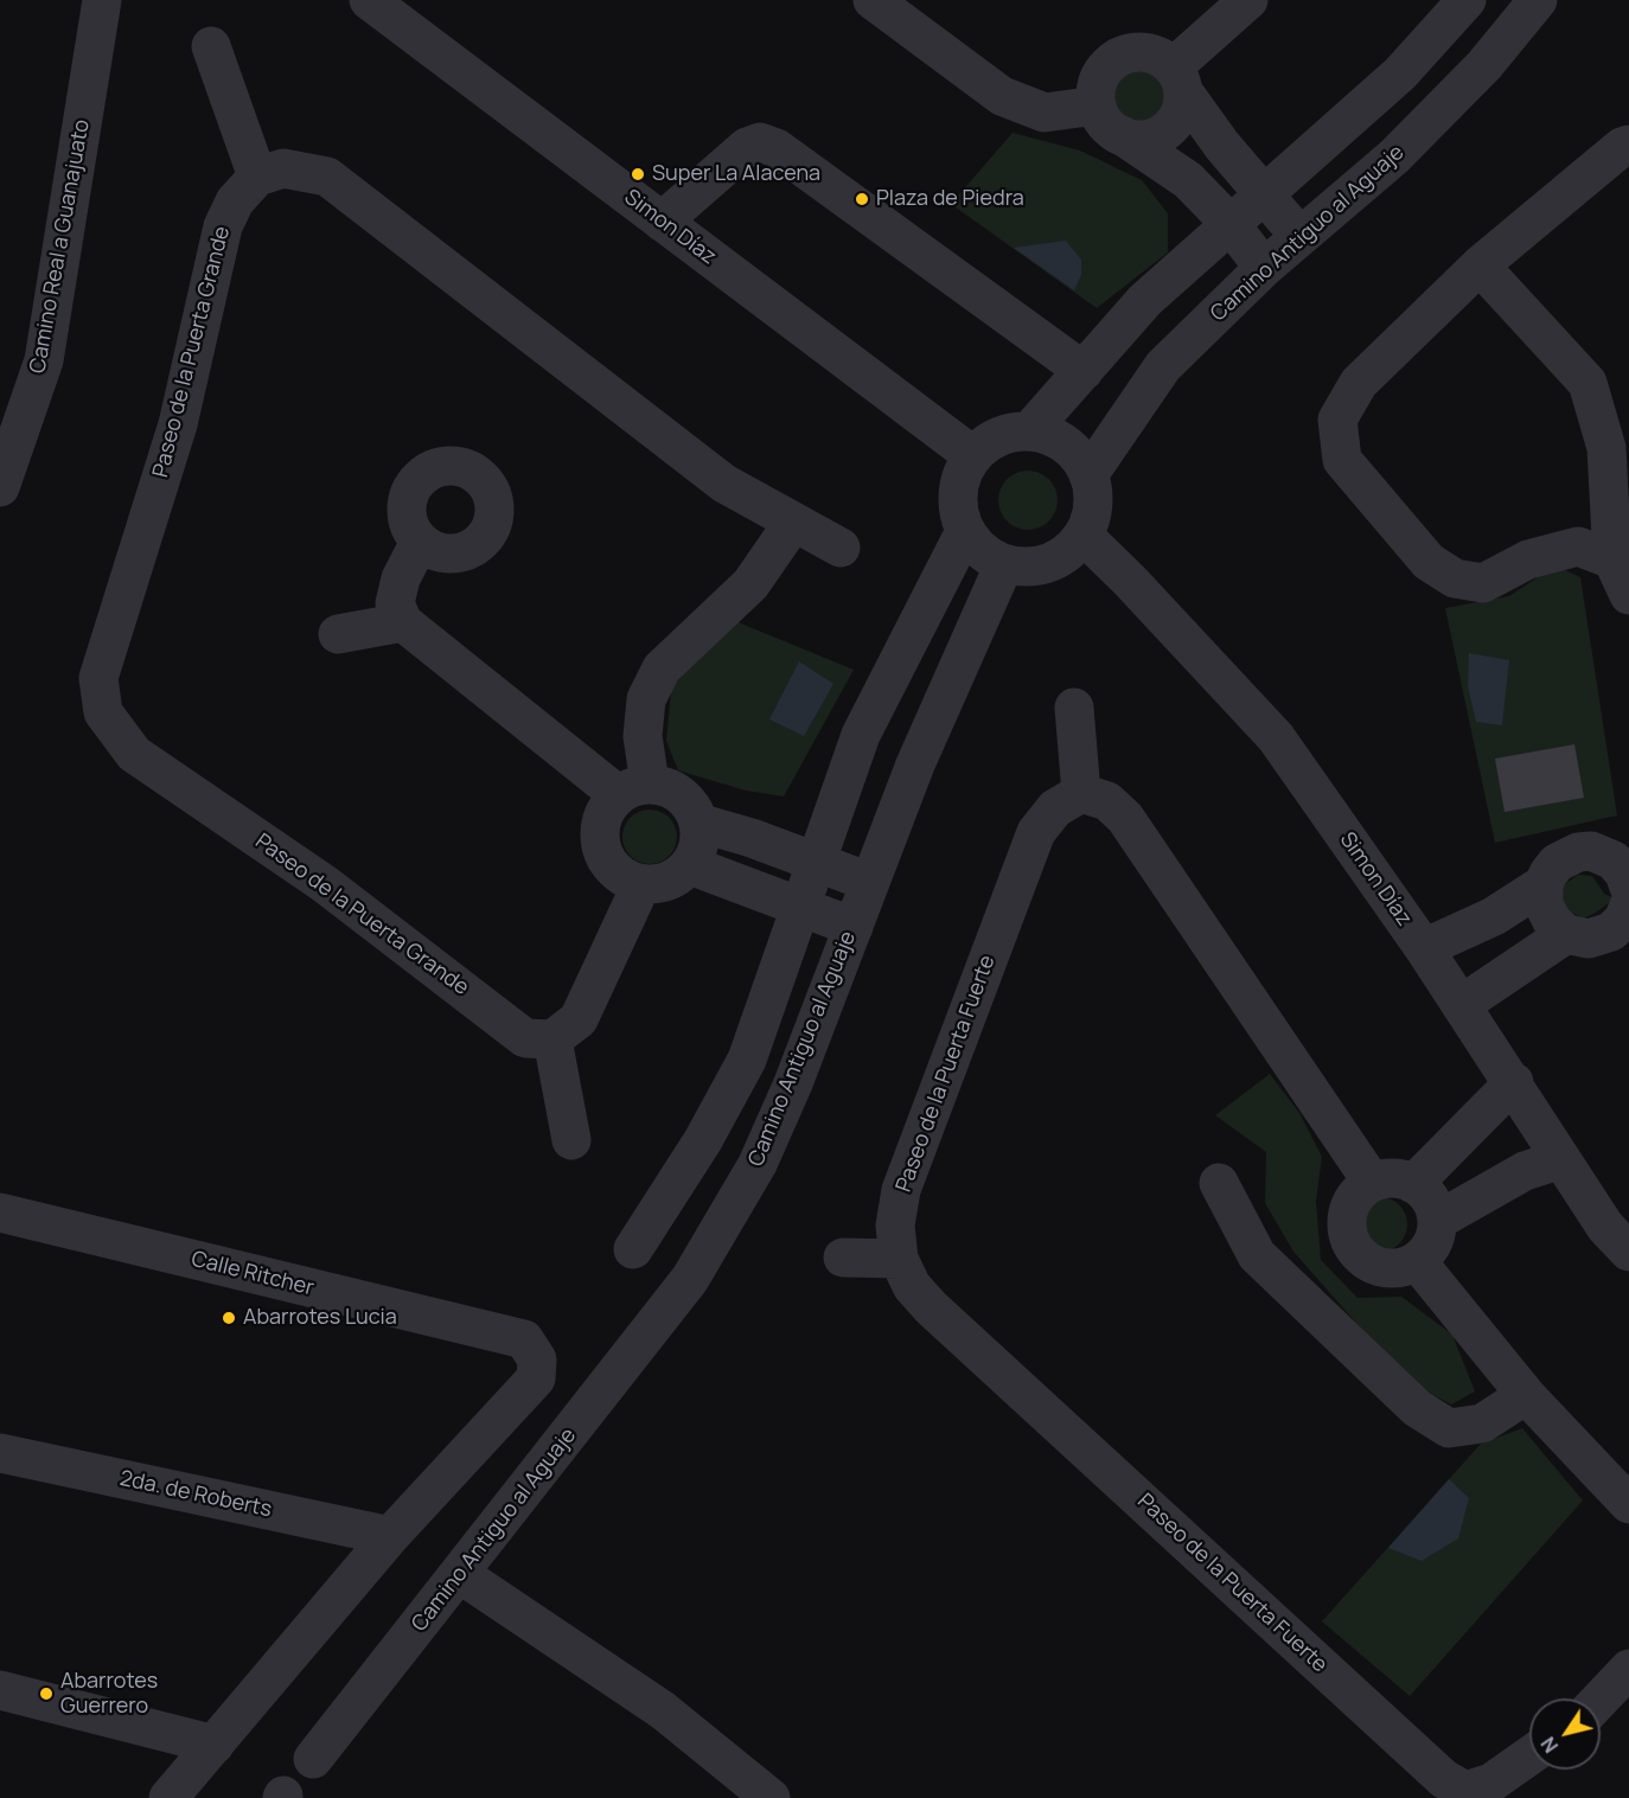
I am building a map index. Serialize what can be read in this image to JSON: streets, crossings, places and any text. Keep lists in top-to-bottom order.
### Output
{
  "streets": {
    "street": [
      "Simon Díaz",
      "Camino Antiguo al Aguaje",
      "Camino Real a Guanajuato",
      "Paseo de la Puerta Grande",
      "Paseo de la Puerta Fuerte",
      "Calle Ritcher",
      "2da. de Roberts"
    ]
  },
  "crossings": [
    ["Simon Díaz", "Camino Antiguo al Aguaje"],
    ["Calle Ritcher", "2da. de Roberts"]
  ],
  "places": [
    "Super La Alacena",
    "Plaza de Piedra",
    "Abarrotes Lucia",
    "Abarrotes Guerrero"
  ],
  "north": "bottom left"
}
